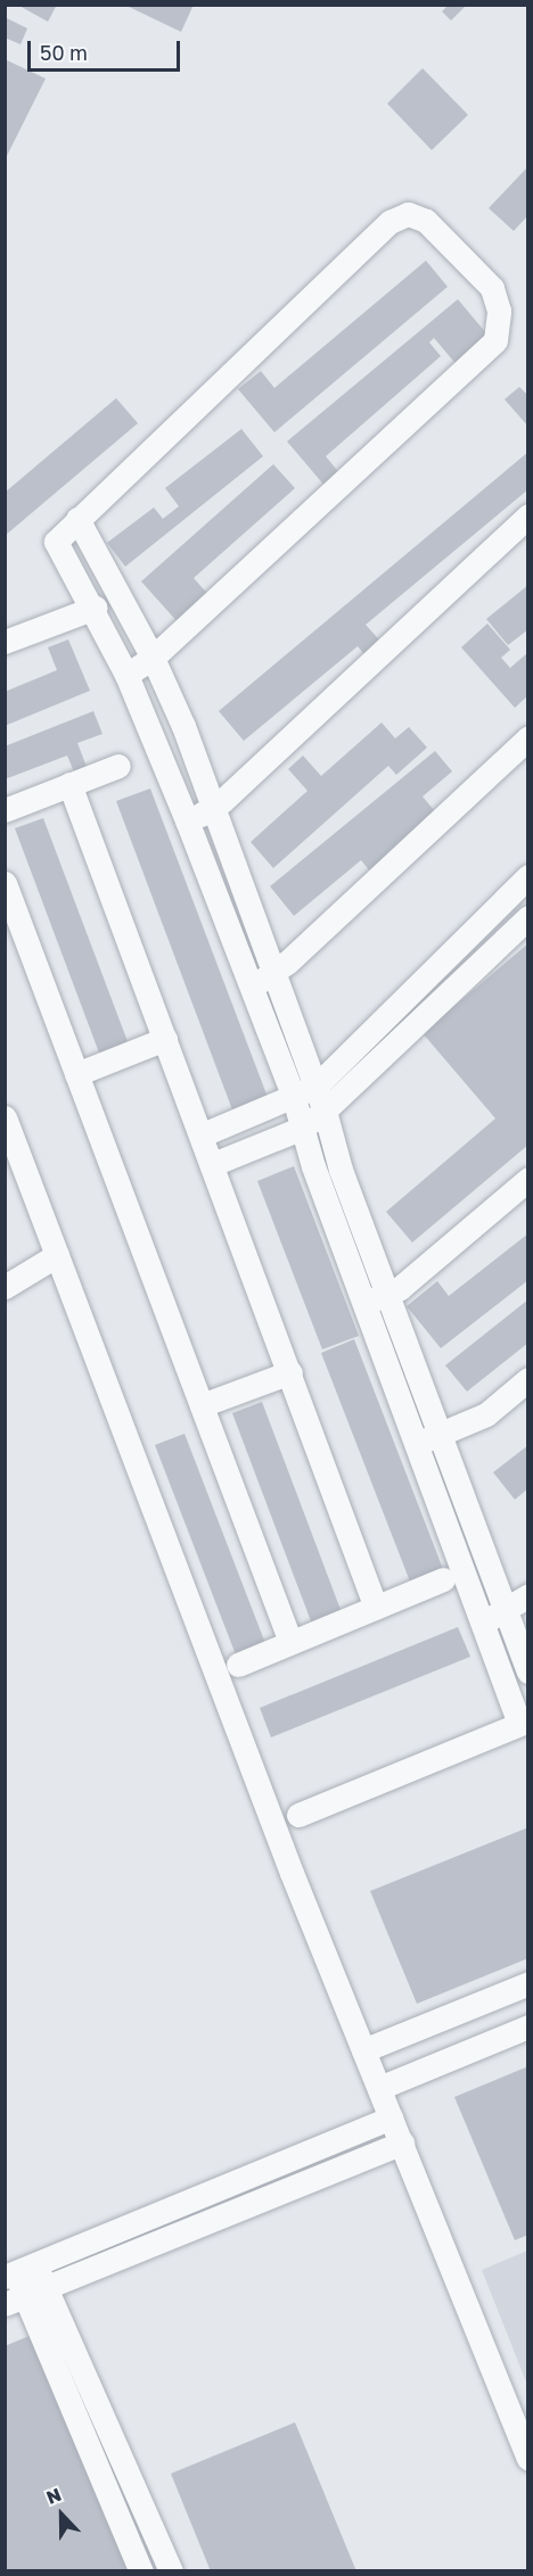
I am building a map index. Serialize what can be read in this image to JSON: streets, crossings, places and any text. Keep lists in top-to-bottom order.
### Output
{
  "scale_bar": "50 m",
  "north": "top"
}
